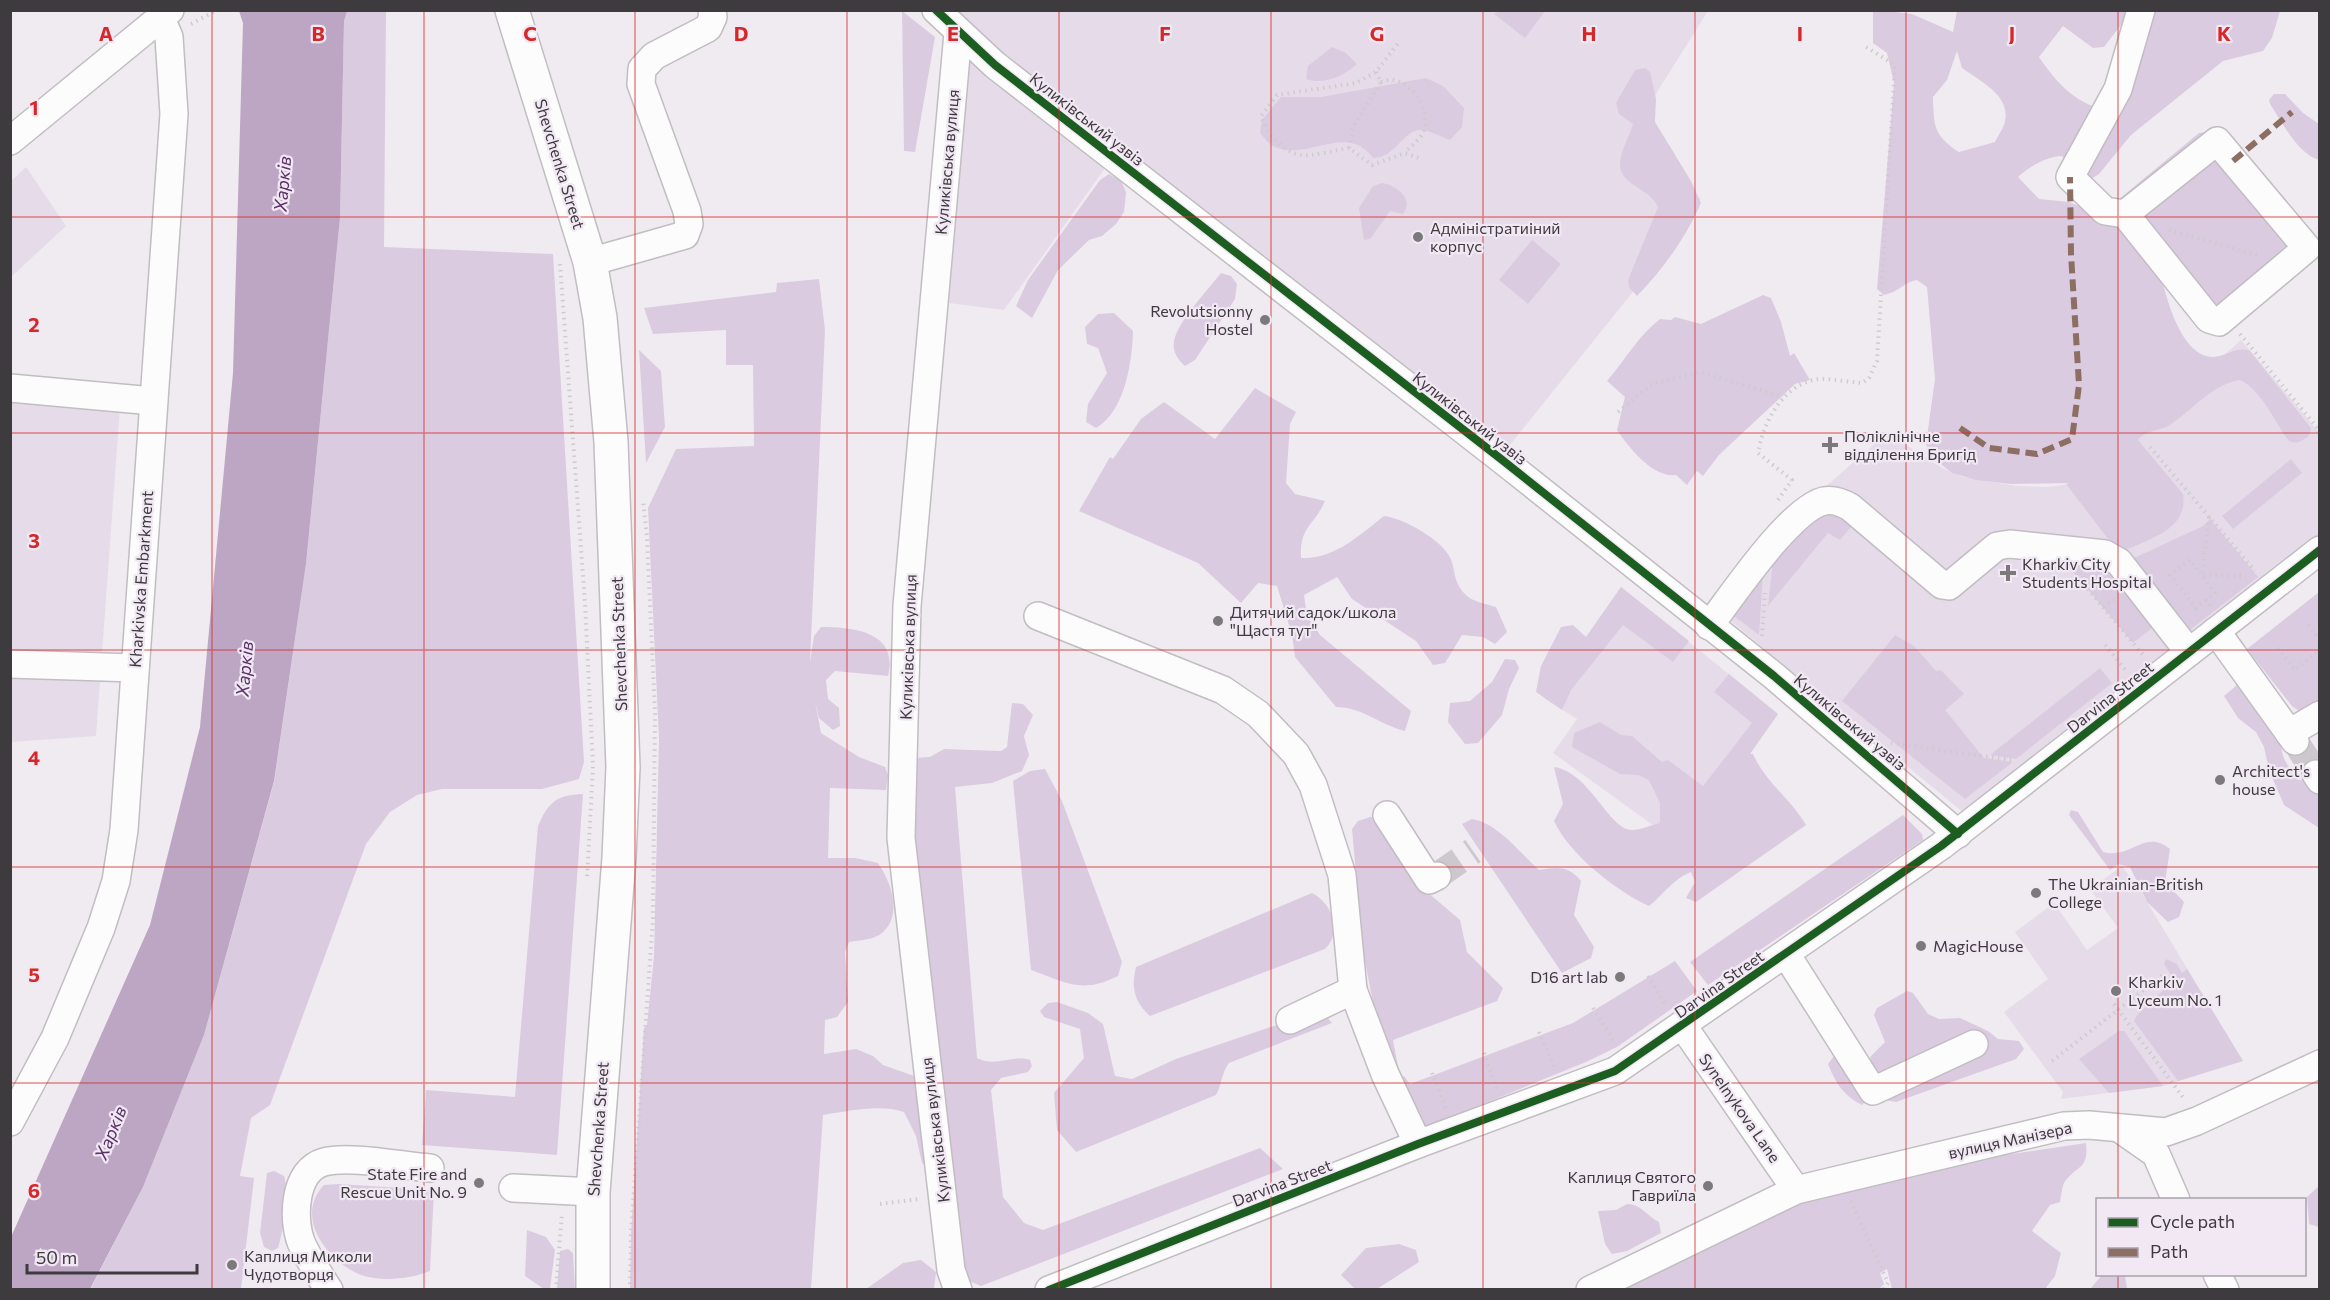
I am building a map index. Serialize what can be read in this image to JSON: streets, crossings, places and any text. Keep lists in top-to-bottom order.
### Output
{
  "streets": {
    "main road": ["Shevchenka Street"],
    "street": [
      "Куликівський узвіз",
      "Куликівська вулиця",
      "Kharkivska Embarkment",
      "Darvina Street",
      "Synelnykova Lane",
      "вулиця Манізера"
    ]
  },
  "crossings": [
    ["Куликівський узвіз", "Куликівська вулиця"],
    ["Куликівський узвіз", "Darvina Street"],
    ["Darvina Street", "Synelnykova Lane"],
    ["Synelnykova Lane", "вулиця Манізера"]
  ],
  "water": ["Харків"],
  "places": {
    "other": [
      "Адміністратиіний корпус",
      "Revolutsionny Hostel",
      "Дитячий садок/школа \"Щастя тут\"",
      "Architect's house",
      "The Ukrainian-British College",
      "MagicHouse",
      "D16 art lab",
      "Kharkiv Lyceum No. 1",
      "State Fire and Rescue Unit No. 9",
      "Каплиця Святого Гавриїла",
      "Каплиця Миколи Чудотворця"
    ],
    "health": ["Поліклінічне відділення Бригід", "Kharkiv City Students Hospital"]
  },
  "legend": ["Cycle path", "Path"],
  "scale_bar": "50 m",
  "grid": {
    "columns": [
      "A",
      "B",
      "C",
      "D",
      "E",
      "F",
      "G",
      "H",
      "I",
      "J",
      "K"
    ],
    "rows": [
      "1",
      "2",
      "3",
      "4",
      "5",
      "6"
    ]
  }
}
